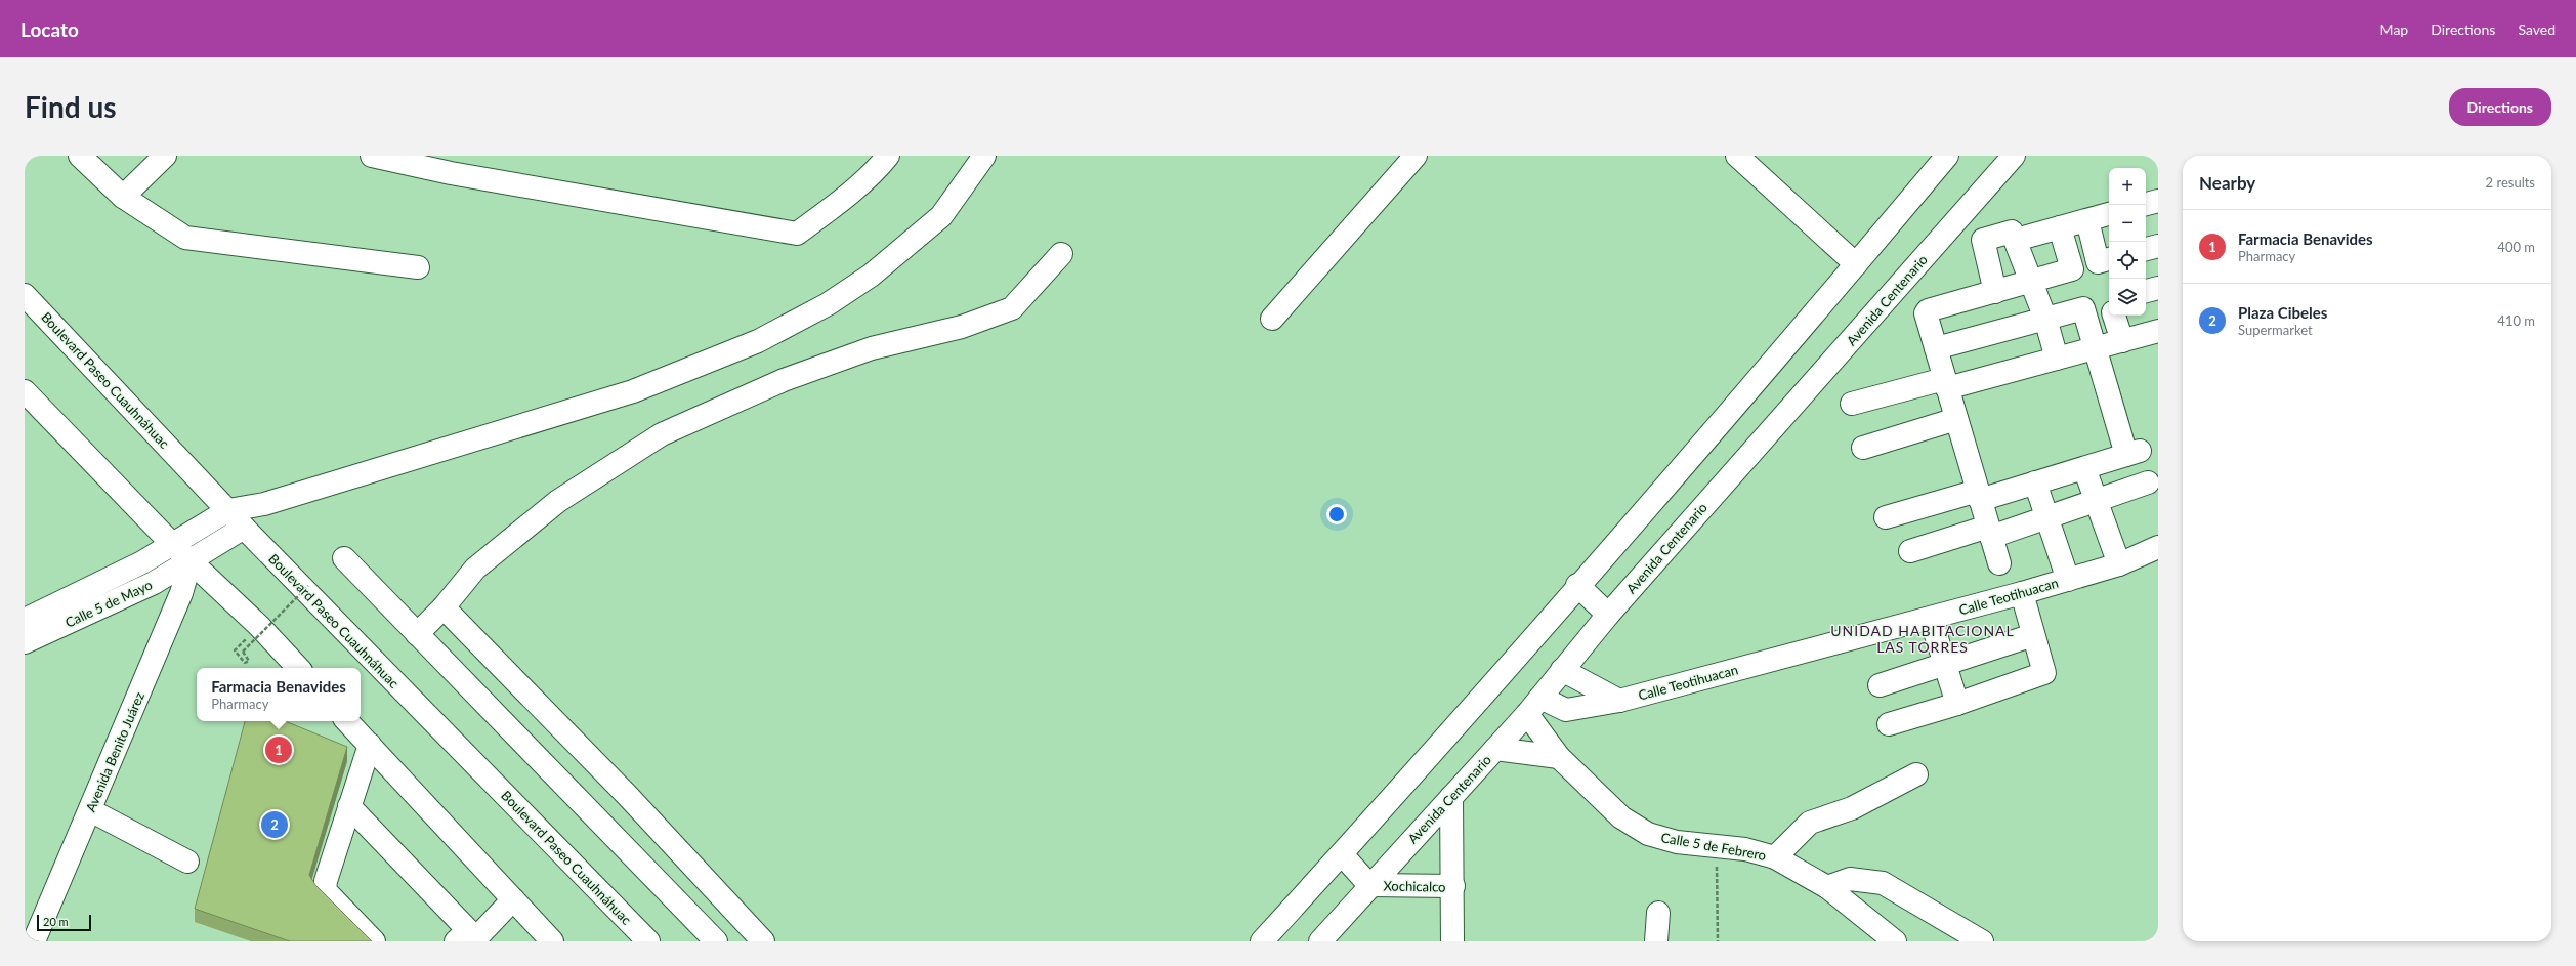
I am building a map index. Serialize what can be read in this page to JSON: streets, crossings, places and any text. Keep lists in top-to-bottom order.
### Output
{
  "streets": {
    "street": [
      "Avenida Centenario",
      "Boulevard Paseo Cuauhnáhuac",
      "Calle Teotihuacan",
      "Calle 5 de Mayo",
      "Avenida Benito Juárez",
      "Calle 5 de Febrero",
      "Xochicalco"
    ]
  },
  "crossings": [
    ["Avenida Centenario", "Calle Teotihuacan"],
    ["Avenida Centenario", "Calle 5 de Febrero"],
    ["Avenida Centenario", "Xochicalco"],
    ["Boulevard Paseo Cuauhnáhuac", "Calle 5 de Mayo"],
    ["Calle Teotihuacan", "Calle 5 de Febrero"],
    ["Calle 5 de Mayo", "Avenida Benito Juárez"]
  ],
  "districts": ["UNIDAD HABITACIONAL LAS TORRES"],
  "scale_bar": "20 m",
  "page": {
    "header": "Locato",
    "nav": ["Map", "Directions", "Saved"],
    "buttons": "Directions",
    "title": "Find us",
    "heading": ["Nearby", "2 results"],
    "map_buttons": ["+", "−"],
    "list": [
      {
        "mark": "1",
        "name": "Farmacia Benavides",
        "note": "Pharmacy",
        "value": "400 m"
      },
      {
        "mark": "2",
        "name": "Plaza Cibeles",
        "note": "Supermarket",
        "value": "410 m"
      }
    ],
    "popup": ["Farmacia Benavides", "Pharmacy"],
    "pins": ["1", "2"],
    "scale": "20 m"
  }
}
